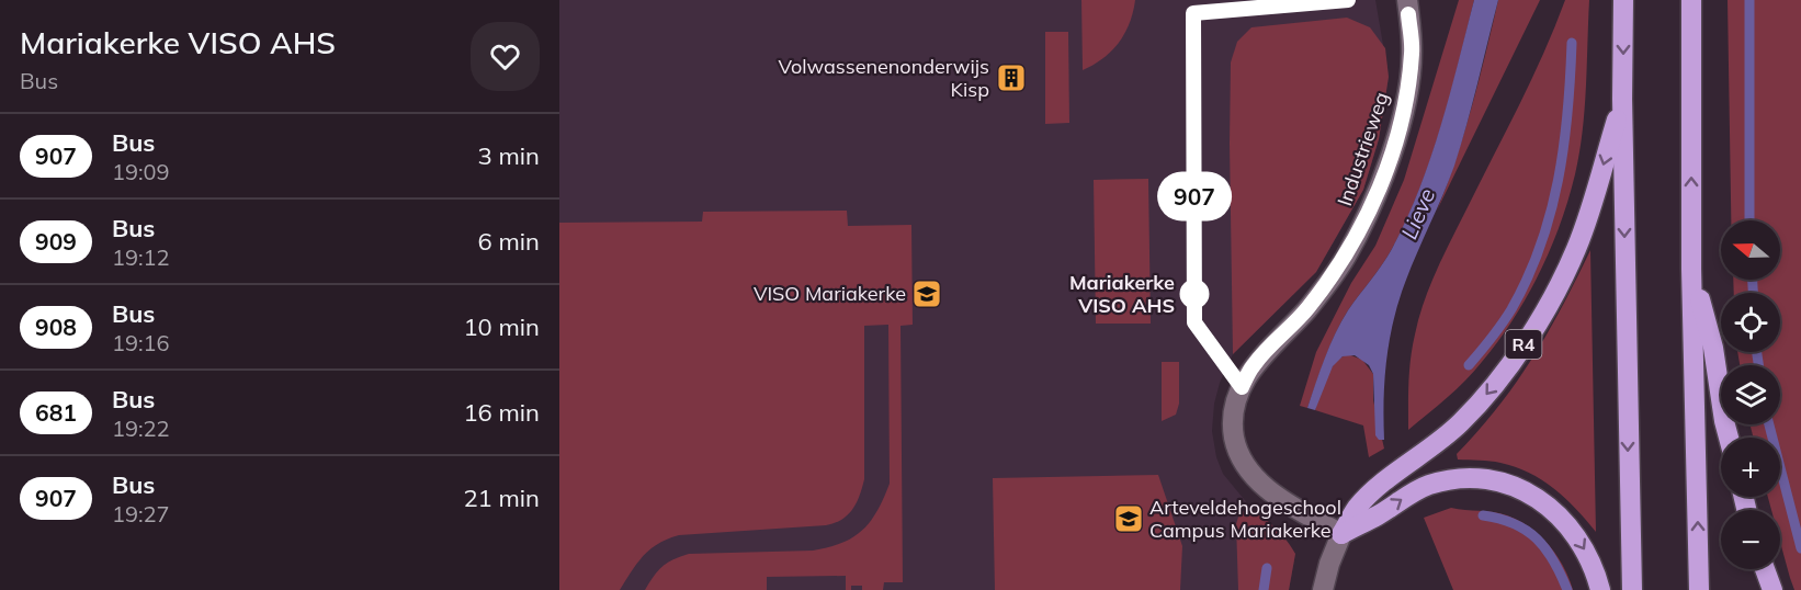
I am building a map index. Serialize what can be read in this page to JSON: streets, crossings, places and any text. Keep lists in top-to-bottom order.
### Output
{
  "streets": {
    "highway": ["R4"],
    "street": ["Industrieweg"]
  },
  "crossings": [
    ["Industrieweg", "R4"]
  ],
  "water": ["Lieve"],
  "places": {
    "building": ["Volwassenenonderwijs Kisp"],
    "school or university": ["VISO Mariakerke", "Arteveldehogeschool Campus Mariakerke"],
    "other": ["Mariakerke VISO AHS"]
  },
  "lines": ["bus line 907"],
  "north": "left",
  "page": {
    "heading": ["Mariakerke VISO AHS", "Bus"],
    "on_map": "907",
    "list": [
      {
        "mark": "907",
        "name": "Bus",
        "note": "19:09",
        "value": "3 min"
      },
      {
        "mark": "909",
        "name": "Bus",
        "note": "19:12",
        "value": "6 min"
      },
      {
        "mark": "908",
        "name": "Bus",
        "note": "19:16",
        "value": "10 min"
      },
      {
        "mark": "681",
        "name": "Bus",
        "note": "19:22",
        "value": "16 min"
      },
      {
        "mark": "907",
        "name": "Bus",
        "note": "19:27",
        "value": "21 min"
      }
    ],
    "map_buttons": ["+", "−"]
  }
}
